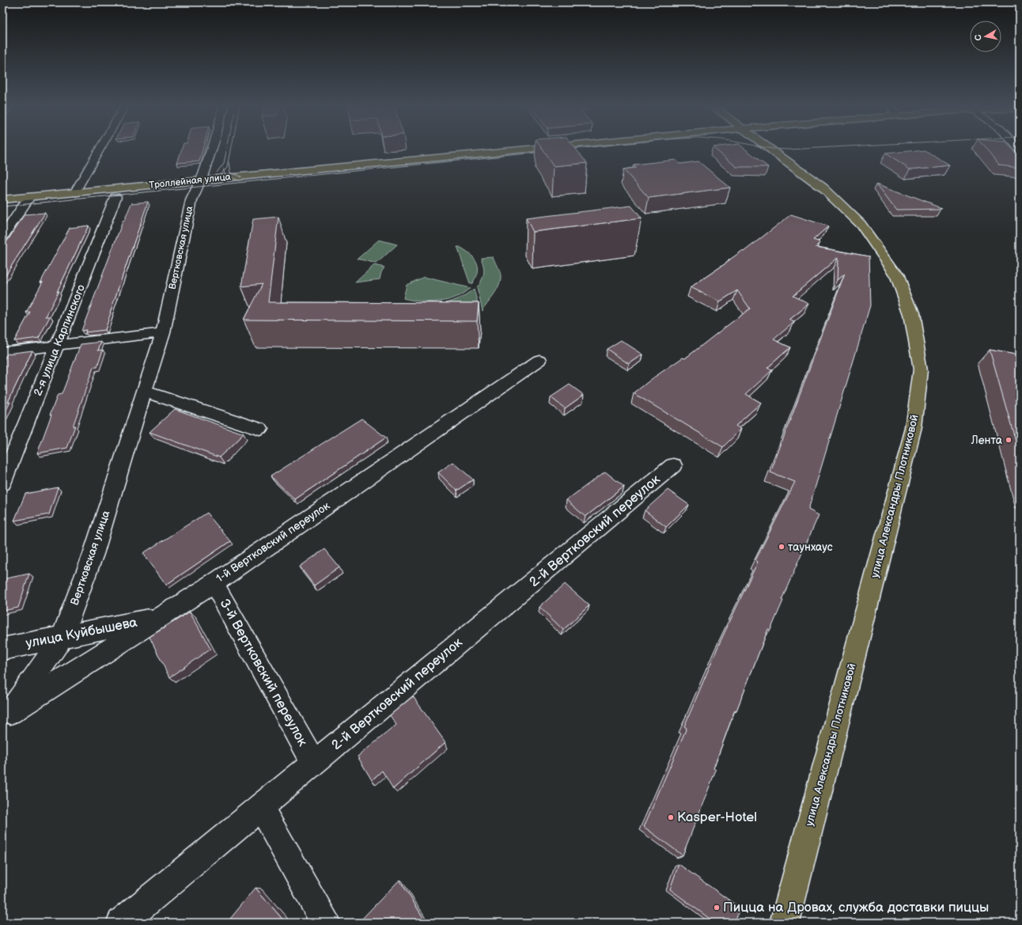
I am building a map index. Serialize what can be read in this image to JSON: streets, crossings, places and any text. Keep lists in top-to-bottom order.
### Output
{
  "streets": {
    "main road": ["Троллейная улица", "улица Александры Плотниковой"],
    "street": [
      "Вертковская улица",
      "2-я улица Карпинского",
      "2-й Вертковский переулок",
      "1-й Вертковский переулок",
      "улица Куйбышева",
      "3-й Вертковский переулок"
    ]
  },
  "crossings": [
    ["Троллейная улица", "Вертковская улица"],
    ["Вертковская улица", "1-й Вертковский переулок"],
    ["Вертковская улица", "улица Куйбышева"],
    ["2-й Вертковский переулок", "3-й Вертковский переулок"],
    ["1-й Вертковский переулок", "улица Куйбышева"],
    ["1-й Вертковский переулок", "3-й Вертковский переулок"]
  ],
  "places": [
    "Лента",
    "таунхаус",
    "Kasper-Hotel",
    "Пицца на Дровах, служба доставки пиццы"
  ],
  "north": "left"
}
